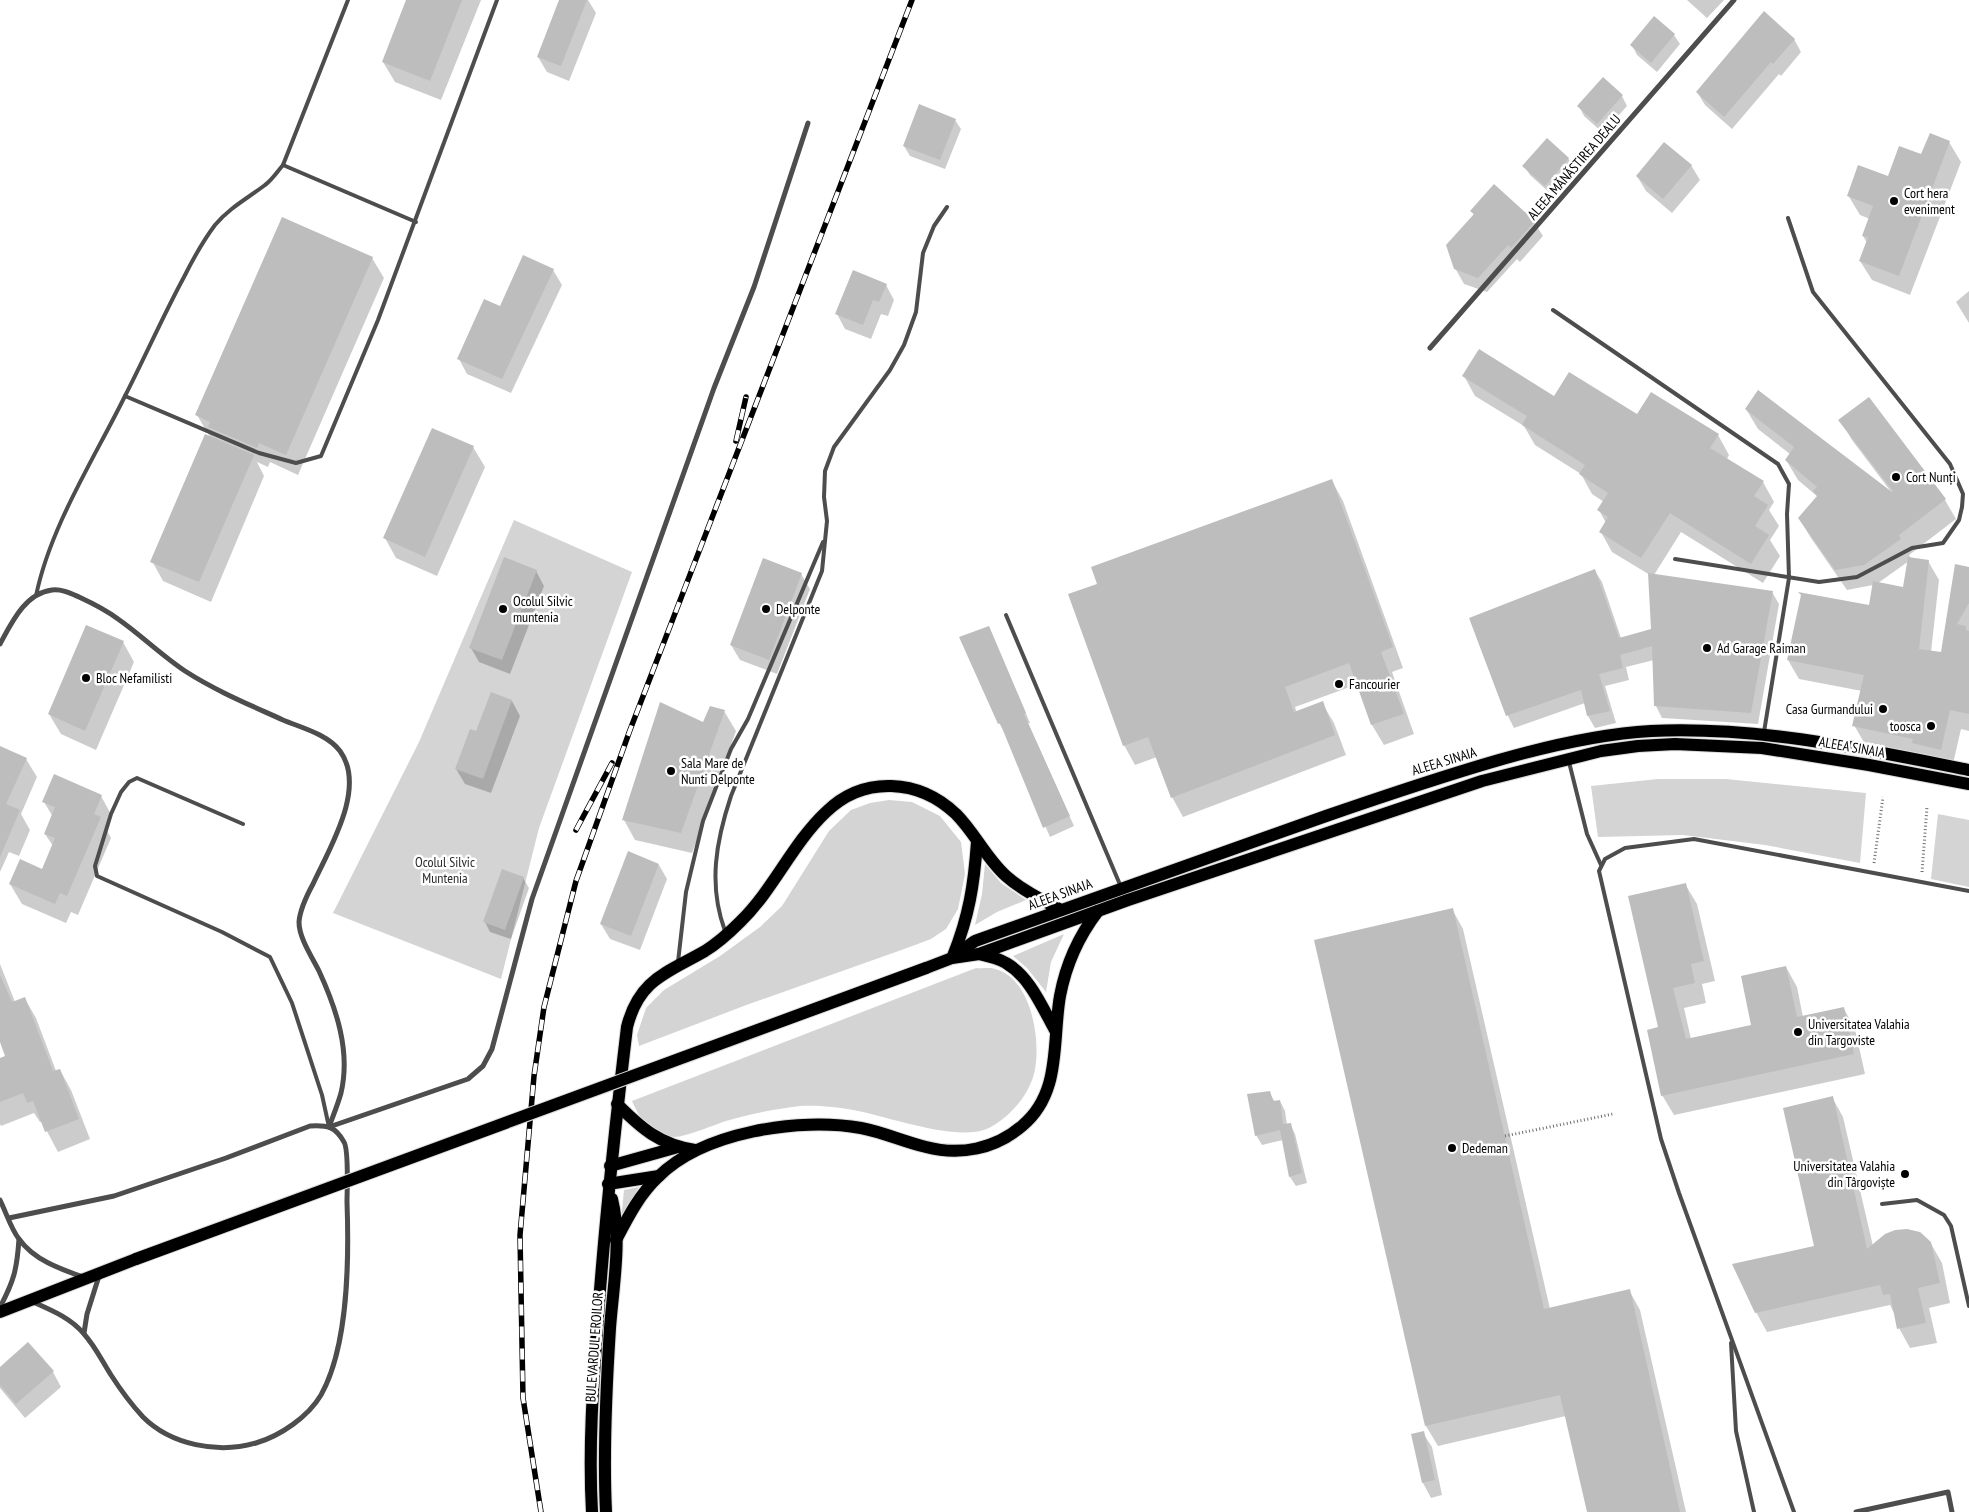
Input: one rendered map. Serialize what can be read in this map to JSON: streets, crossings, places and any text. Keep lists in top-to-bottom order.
{
  "streets": {
    "main road": ["ALEEA SINAIA", "BULEVARDUL EROILOR"],
    "street": ["ALEEA MĂNĂSTIREA DEALU"]
  },
  "crossings": [
    ["ALEEA SINAIA", "BULEVARDUL EROILOR"]
  ],
  "parks": ["Ocolul Silvic Muntenia"],
  "places": [
    "Cort hera eveniment",
    "Cort Nunți",
    "Ocolul Silvic muntenia",
    "Delponte",
    "Ad Garage Raiman",
    "Bloc Nefamilisti",
    "Fancourier",
    "Casa Gurmandului",
    "toosca",
    "Sala Mare de Nunti Delponte",
    "Universitatea Valahia din Targoviste",
    "Dedeman",
    "Universitatea Valahia din Târgoviște"
  ]
}
